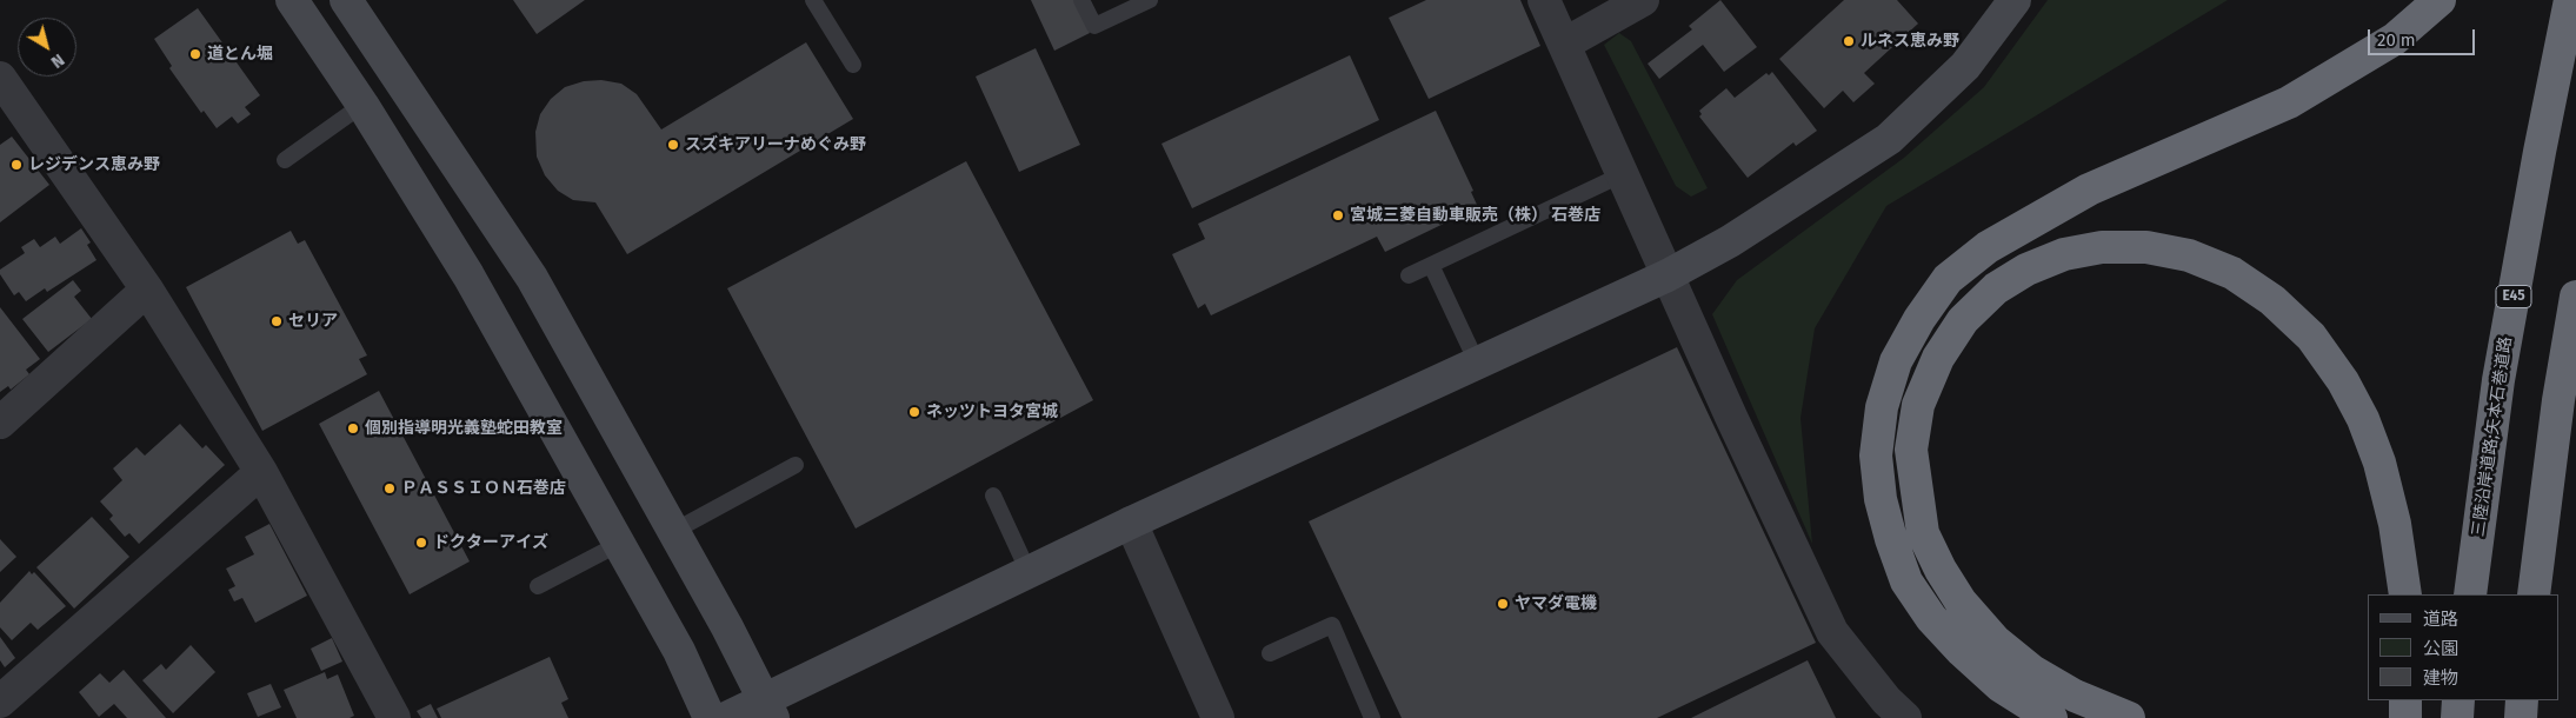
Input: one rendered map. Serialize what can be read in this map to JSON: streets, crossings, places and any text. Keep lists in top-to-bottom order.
{
  "streets": {
    "highway": ["E45", "三陸沿岸道路;矢本石巻道路"]
  },
  "places": [
    "ルネス恵み野",
    "道とん堀",
    "スズキアリーナめぐみ野",
    "レジデンス恵み野",
    "宮城三菱自動車販売（株） 石巻店",
    "セリア",
    "ネッツトヨタ宮城",
    "個別指導明光義塾蛇田教室",
    "ＰＡＳＳＩＯＮ石巻店",
    "ドクターアイズ",
    "ヤマダ電機"
  ],
  "legend": ["道路", "公園", "建物"],
  "scale_bar": "20 m",
  "north": "bottom right"
}
